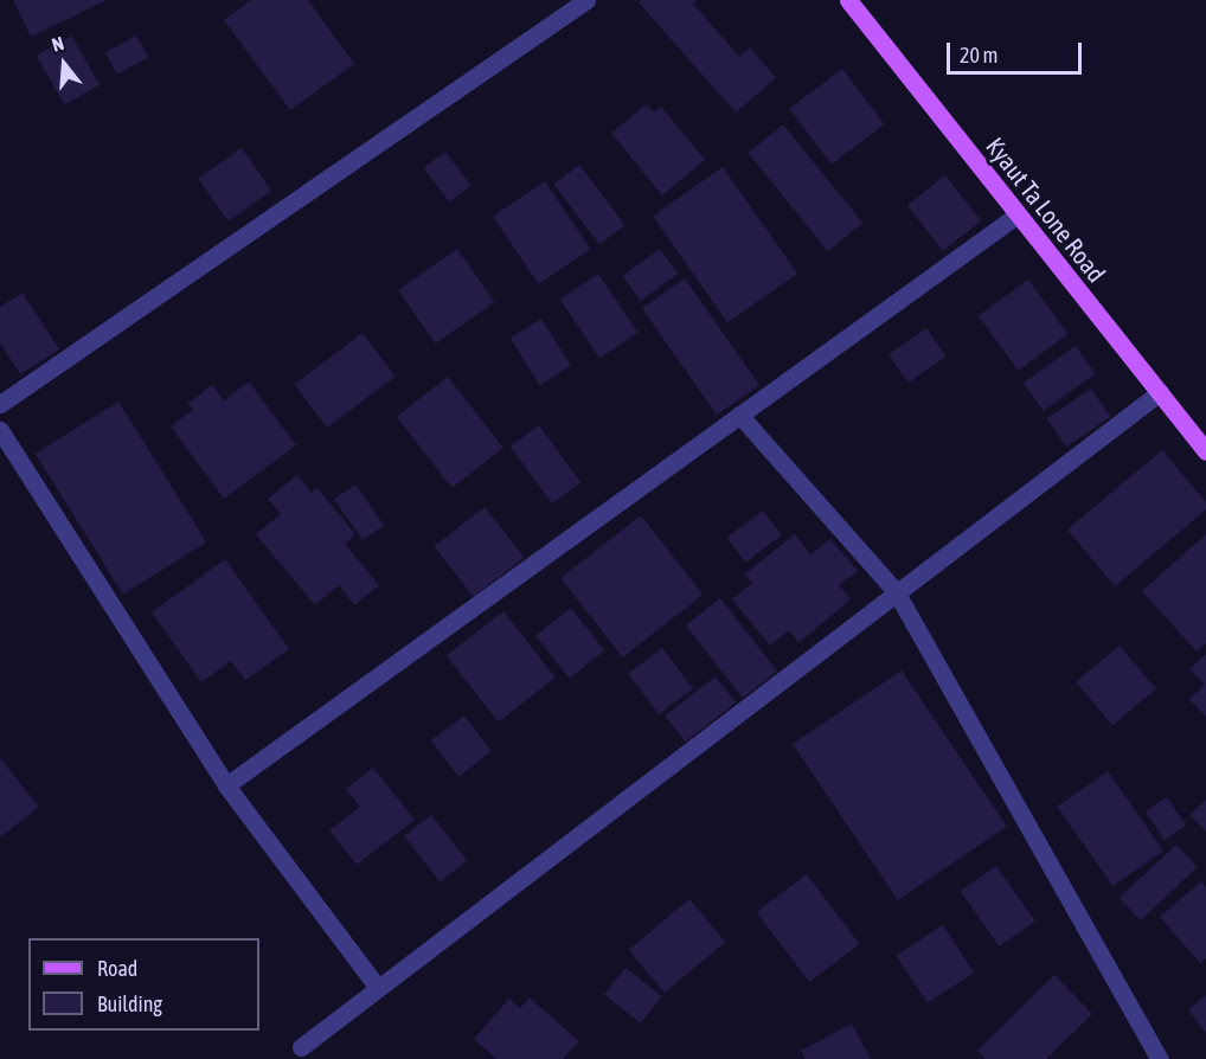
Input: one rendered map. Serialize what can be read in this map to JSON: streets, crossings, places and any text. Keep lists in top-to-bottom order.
{
  "streets": {
    "main road": ["Kyaut Ta Lone Road"]
  },
  "legend": ["Road", "Building"],
  "scale_bar": "20 m",
  "north": "top"
}
